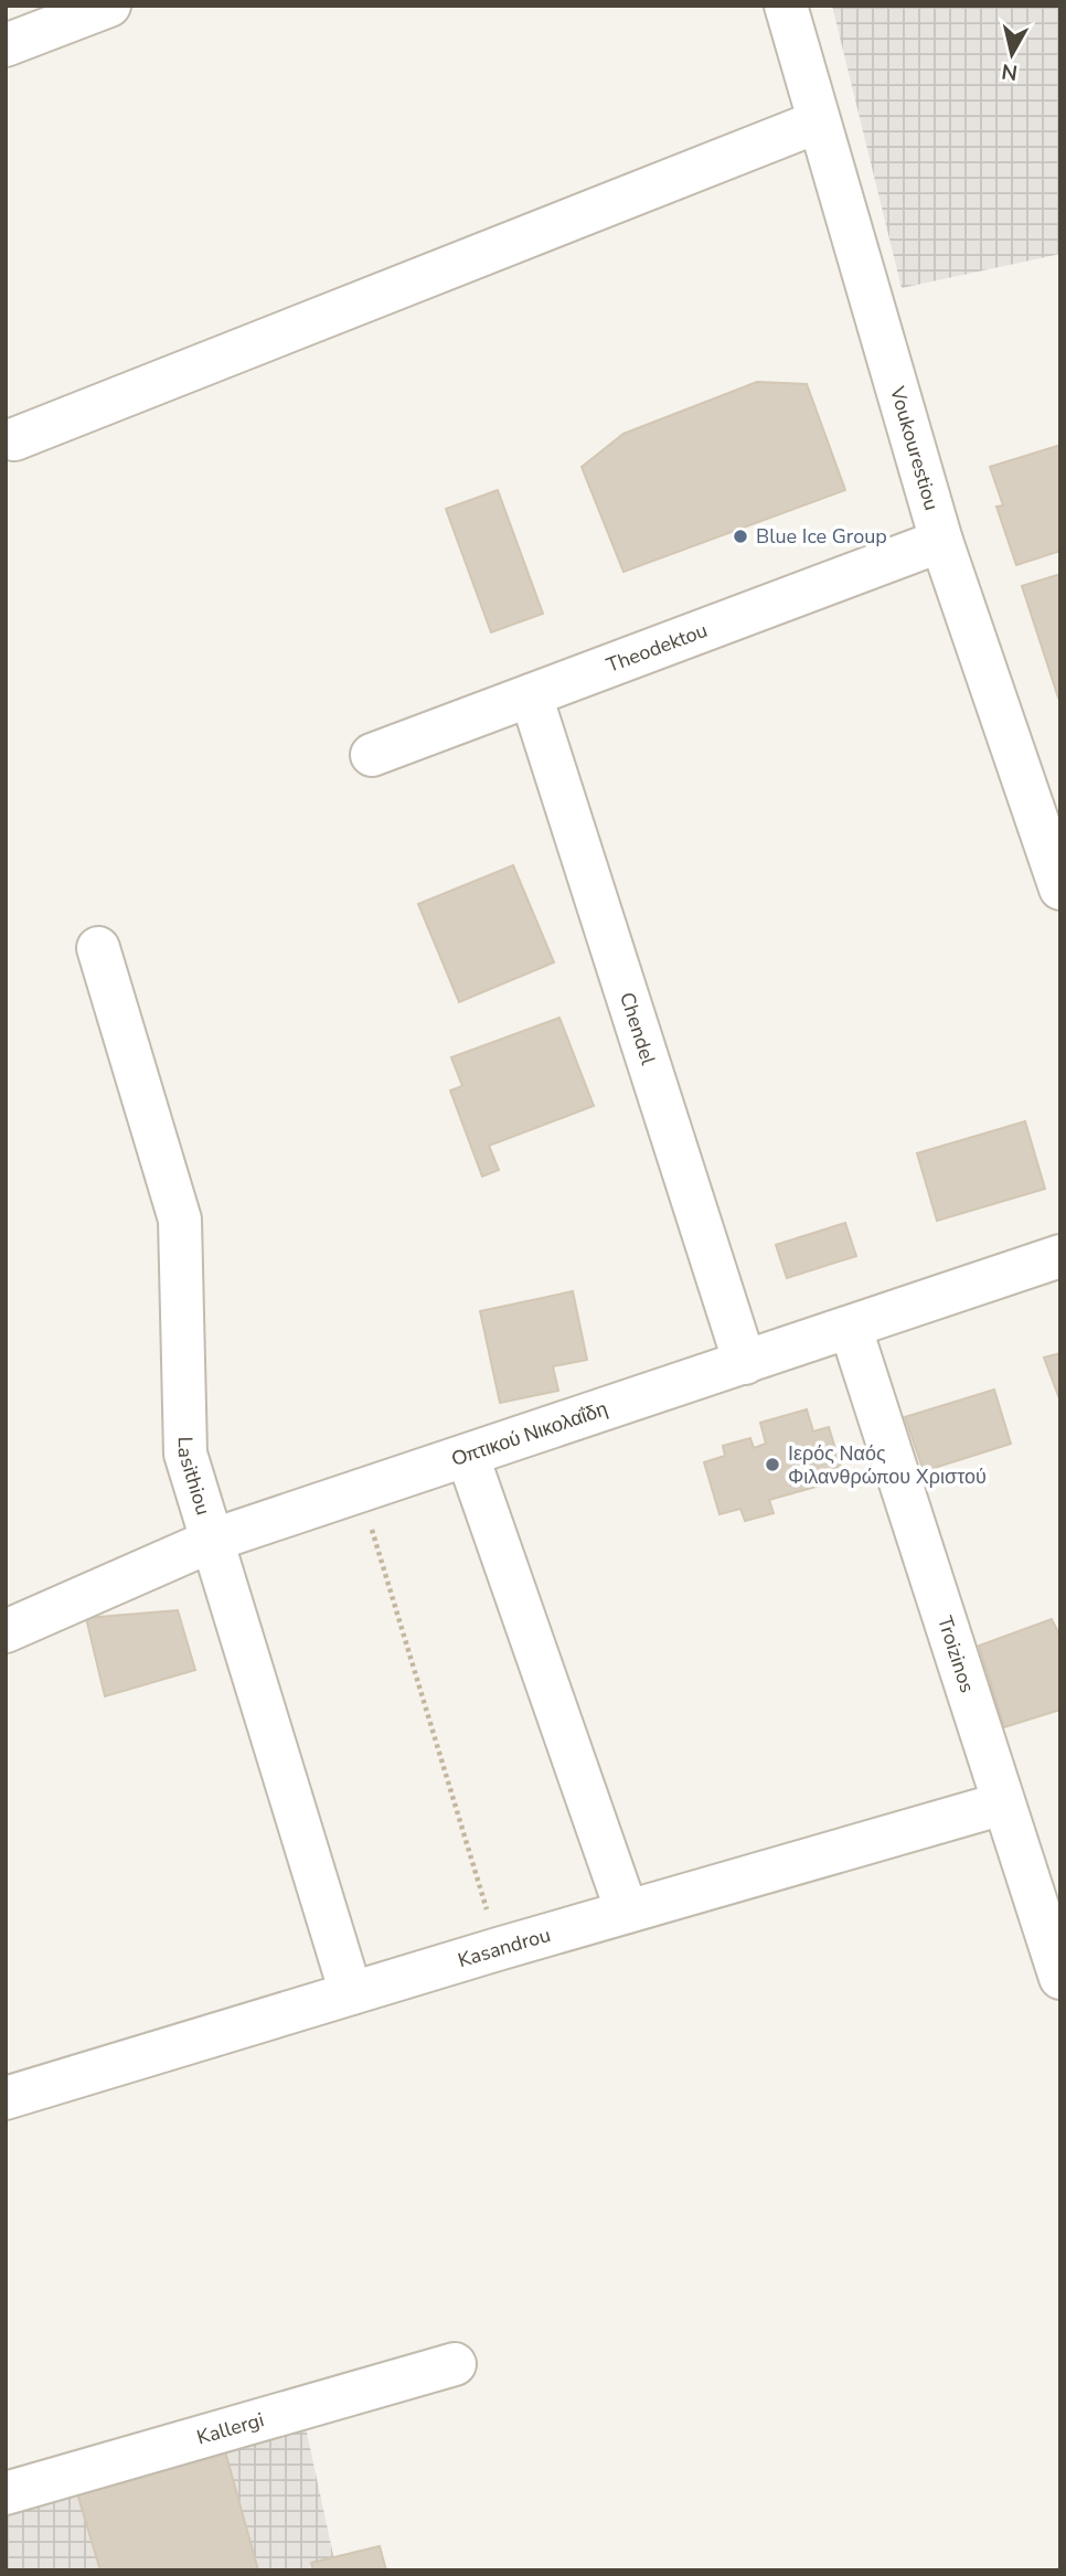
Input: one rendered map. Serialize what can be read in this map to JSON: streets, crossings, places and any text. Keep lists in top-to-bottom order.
{
  "streets": {
    "street": [
      "Voukourestiou",
      "Theodektou",
      "Chendel",
      "Οπτικού Νικολαΐδη",
      "Lasithiou",
      "Troizinos",
      "Kasandrou",
      "Kallergi"
    ]
  },
  "crossings": [
    ["Voukourestiou", "Theodektou"],
    ["Theodektou", "Chendel"],
    ["Chendel", "Οπτικού Νικολαΐδη"],
    ["Οπτικού Νικολαΐδη", "Lasithiou"],
    ["Οπτικού Νικολαΐδη", "Troizinos"],
    ["Lasithiou", "Kasandrou"],
    ["Troizinos", "Kasandrou"]
  ],
  "places": ["Blue Ice Group", "Ιερός Ναός Φιλανθρώπου Χριστού"],
  "north": "bottom"
}
